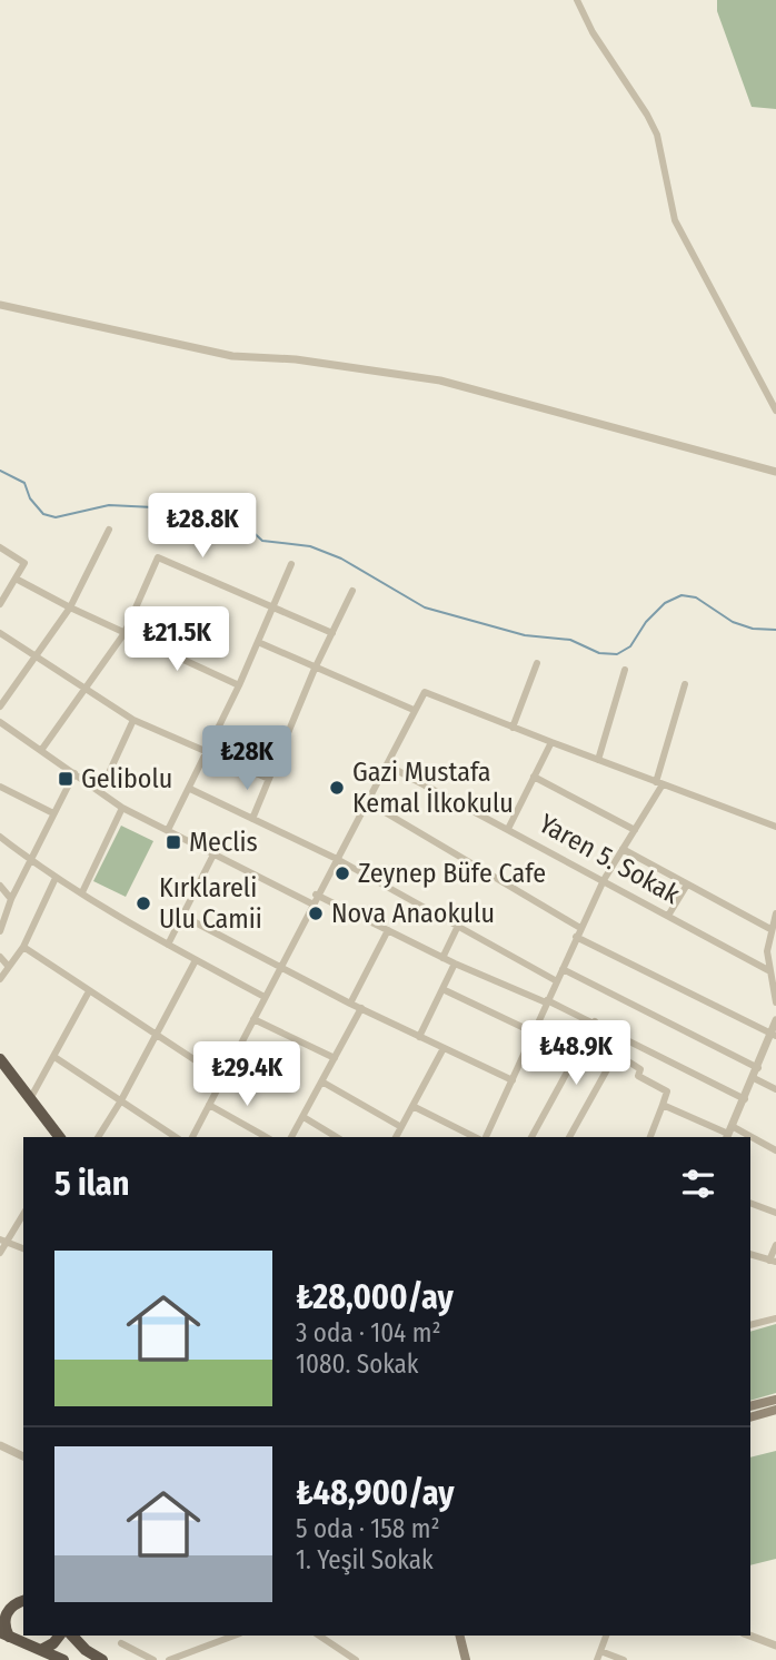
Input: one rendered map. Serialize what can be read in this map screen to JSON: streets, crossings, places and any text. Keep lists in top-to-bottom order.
{
  "streets": {
    "street": ["Yaren 5. Sokak"]
  },
  "places": {
    "transit": ["Gelibolu", "Meclis"],
    "other": [
      "Gazi Mustafa Kemal İlkokulu",
      "Zeynep Büfe Cafe",
      "Kırklareli Ulu Camii",
      "Nova Anaokulu"
    ]
  },
  "page": {
    "price": [
      "₺28.8K",
      "₺21.5K",
      "₺28K",
      "₺48.9K",
      "₺29.4K"
    ],
    "heading": "5 ilan",
    "list": [
      {
        "name": "₺28,000/ay",
        "note": "3 oda · 104 m² · 1080. Sokak"
      },
      {
        "name": "₺48,900/ay",
        "note": "5 oda · 158 m² · 1. Yeşil Sokak"
      }
    ]
  }
}
